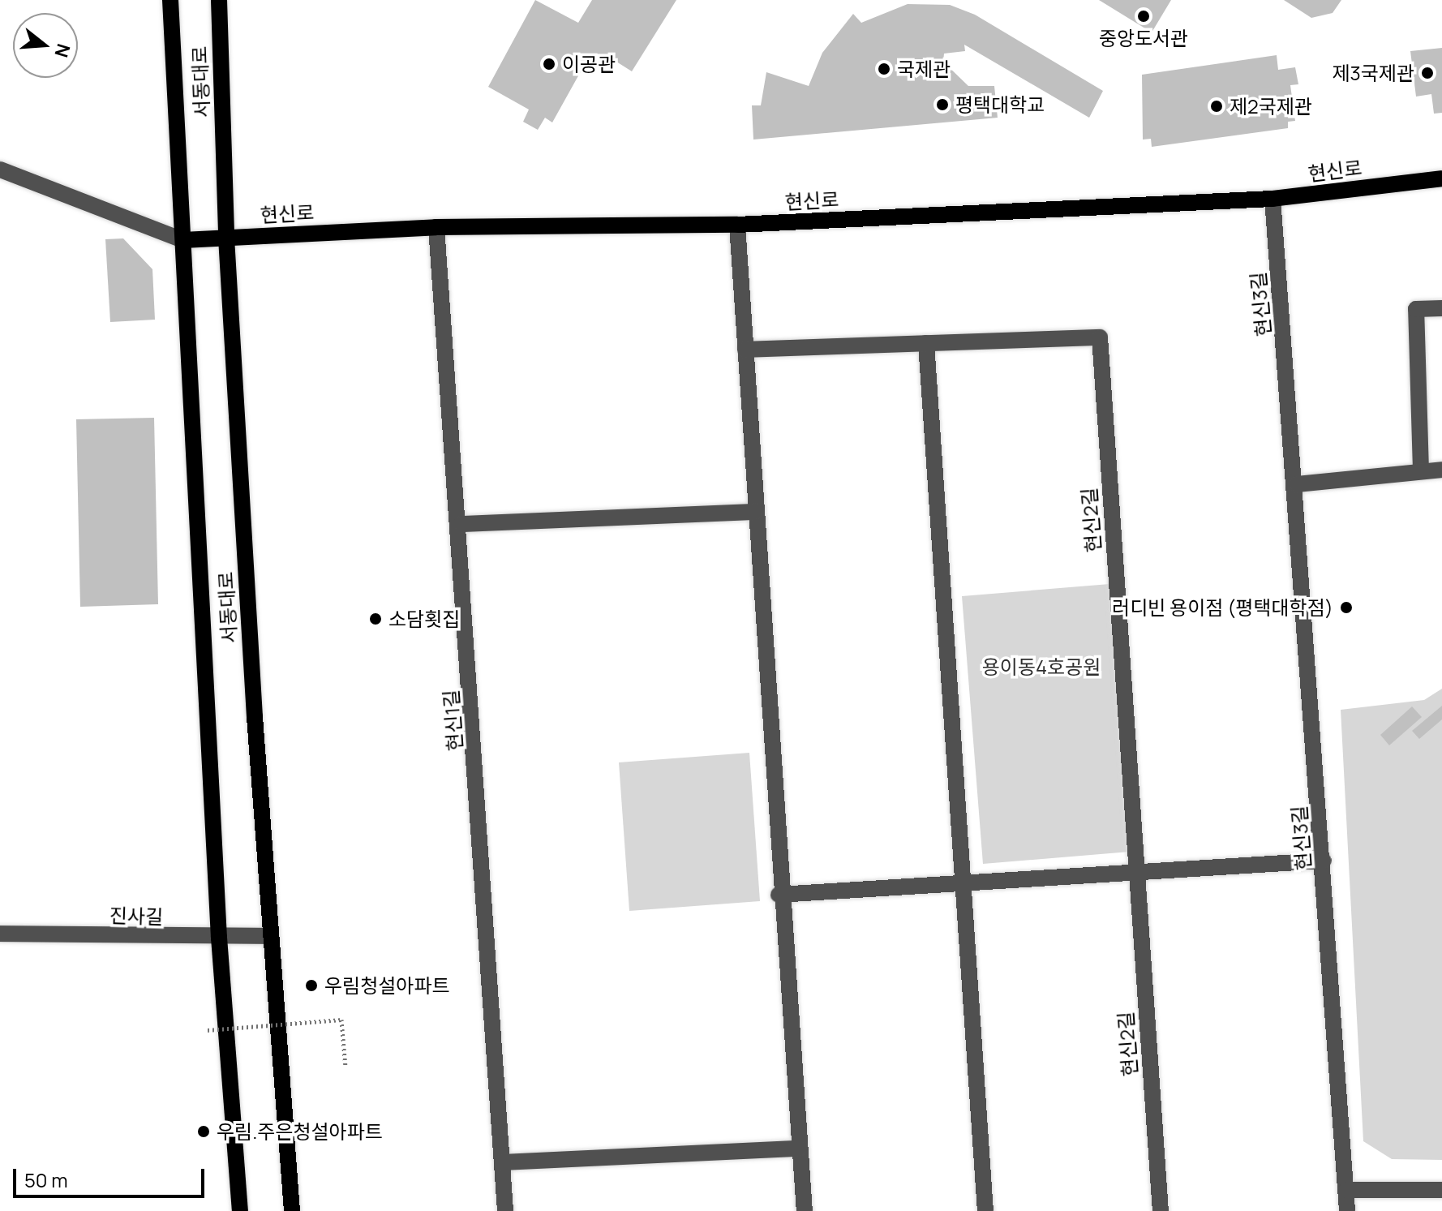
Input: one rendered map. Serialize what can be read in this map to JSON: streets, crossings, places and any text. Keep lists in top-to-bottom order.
{
  "streets": {
    "main road": ["서동대로", "현신로"],
    "street": [
      "현신3길",
      "현신2길",
      "현신1길",
      "진사길"
    ]
  },
  "crossings": [
    ["서동대로", "현신로"],
    ["서동대로", "진사길"],
    ["현신로", "현신3길"],
    ["현신로", "현신1길"]
  ],
  "parks": ["용이동4호공원"],
  "places": [
    "중앙도서관",
    "이공관",
    "국제관",
    "제3국제관",
    "평택대학교",
    "제2국제관",
    "러디빈 용이점 (평택대학점)",
    "소담횟집",
    "우림청설아파트",
    "우림.주은청설아파트"
  ],
  "scale_bar": "50 m",
  "north": "right"
}
